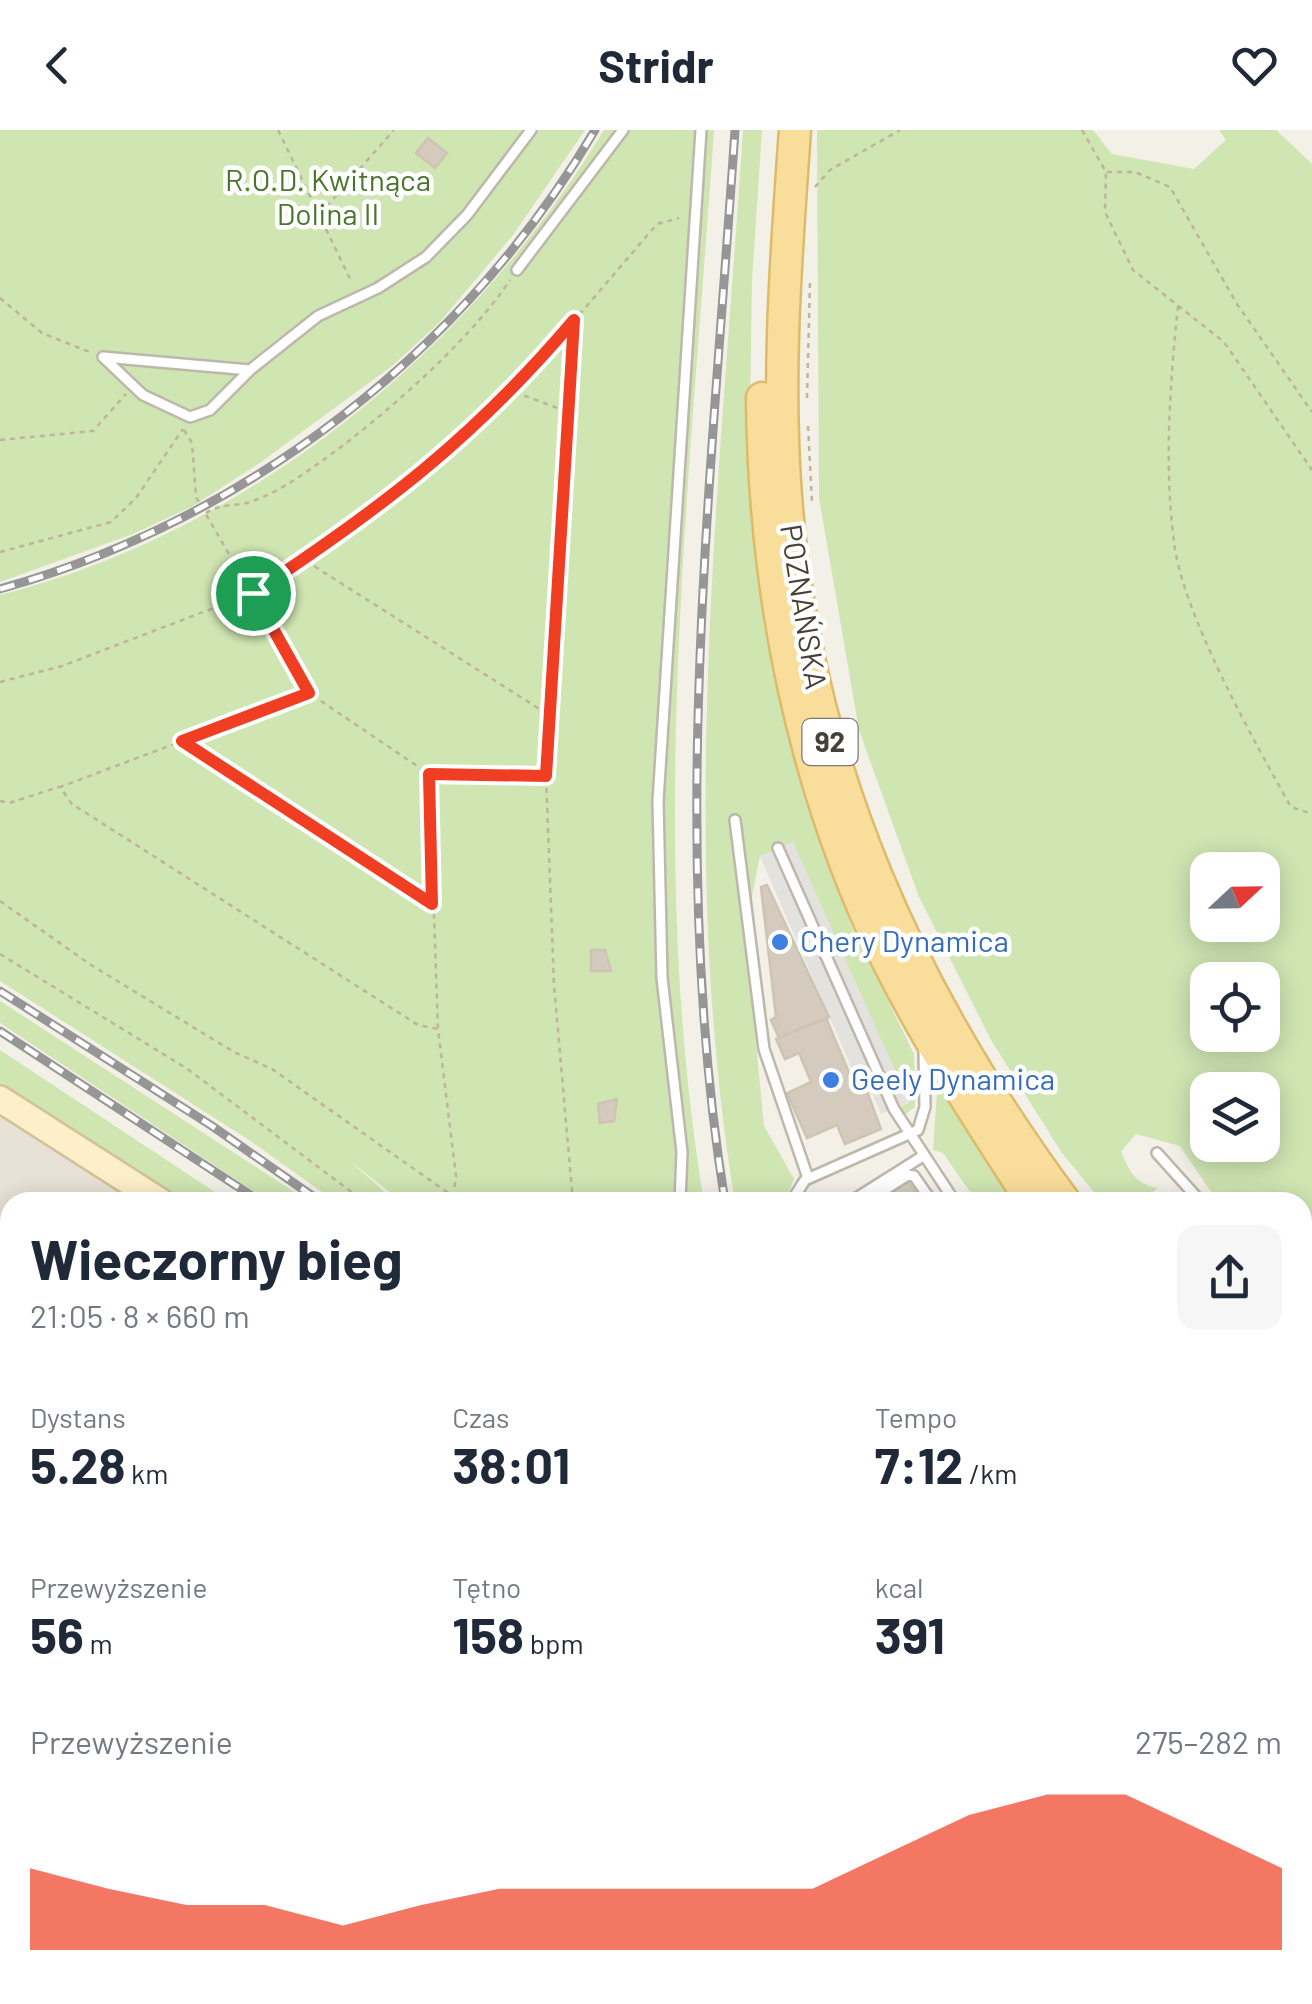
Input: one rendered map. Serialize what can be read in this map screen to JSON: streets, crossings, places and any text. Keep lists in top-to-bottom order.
{
  "streets": {
    "main road": ["POZNAŃSKA", "92"]
  },
  "parks": ["R.O.D. Kwitnąca Dolina II"],
  "places": ["Chery Dynamica", "Geely Dynamica"],
  "north": "right",
  "page": {
    "header": "Stridr",
    "heading": ["Wieczorny bieg", "21:05 · 8 × 660 m"],
    "stats": [
      ["Dystans", "5.28 km"],
      ["Czas", "38:01"],
      ["Tempo", "7:12 /km"],
      ["Przewyższenie", "56 m"],
      ["Tętno", "158 bpm"],
      ["kcal", "391"]
    ],
    "chart": ["Przewyższenie", "275–282 m"]
  }
}
